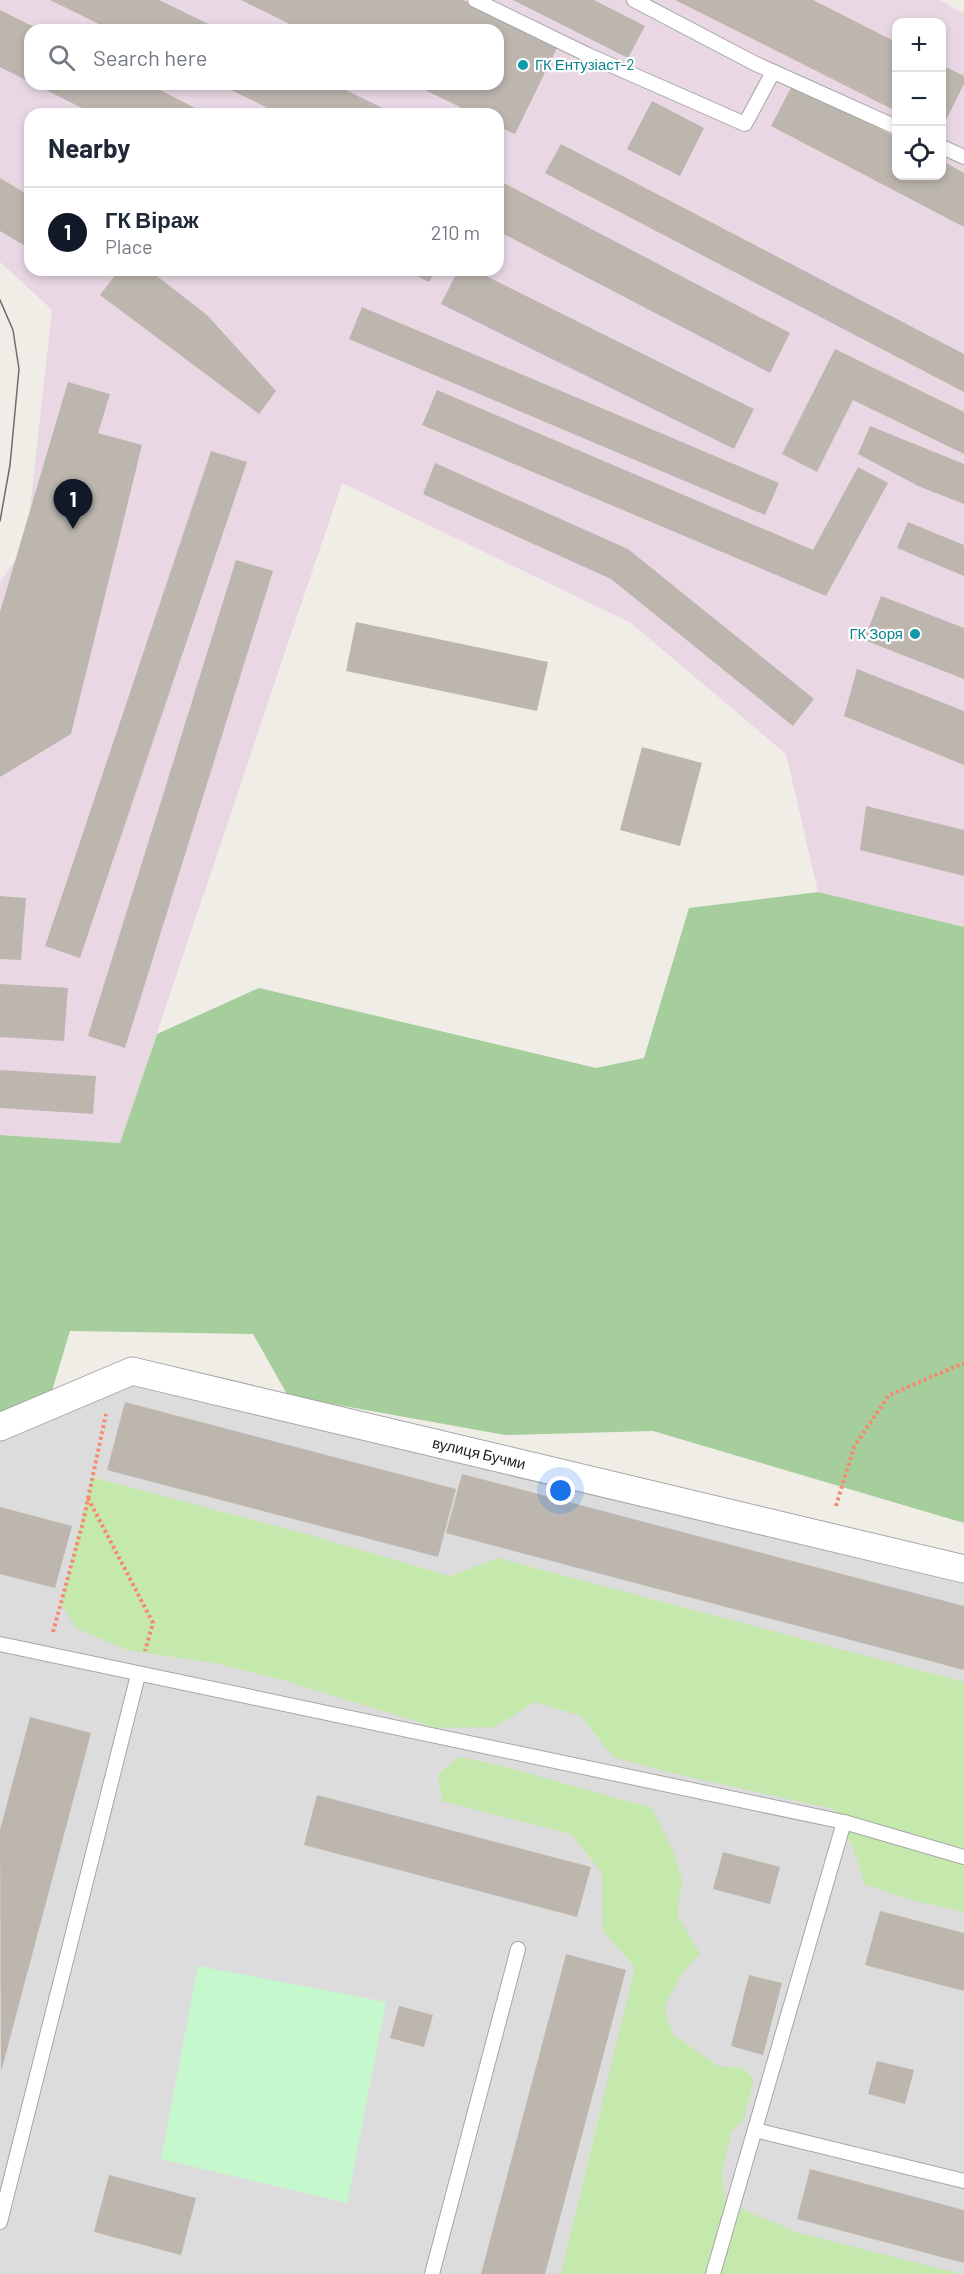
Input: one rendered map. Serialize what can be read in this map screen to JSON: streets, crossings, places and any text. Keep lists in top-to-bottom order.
{
  "streets": {
    "street": ["вулиця Бучми"]
  },
  "places": ["ГК Ентузіаст-2", "ГК Зоря"],
  "page": {
    "map_buttons": ["+", "−"],
    "search": "Search here",
    "heading": "Nearby",
    "list": [
      {
        "mark": "1",
        "name": "ГК Віраж",
        "note": "Place",
        "value": "210 m"
      }
    ],
    "pins": "1"
  }
}
